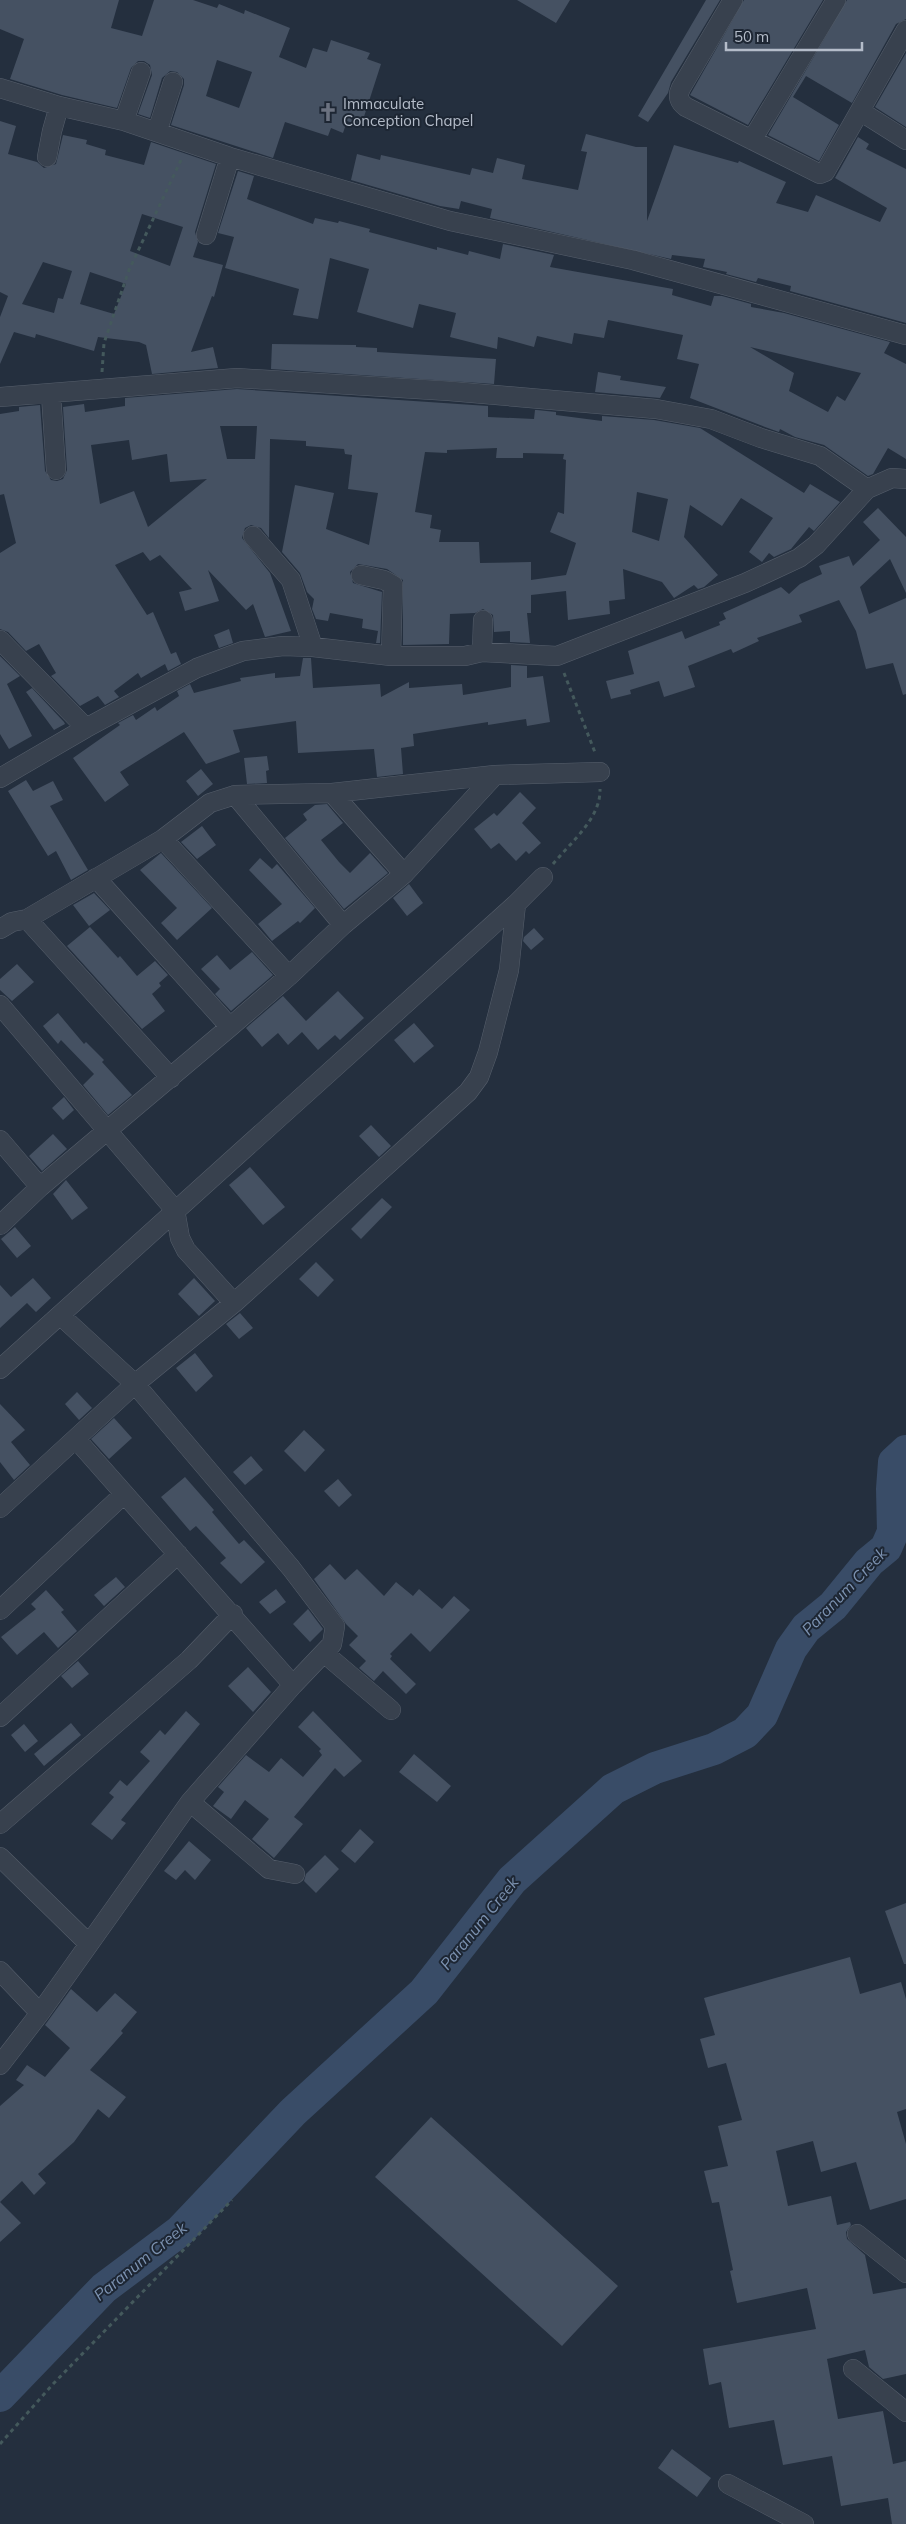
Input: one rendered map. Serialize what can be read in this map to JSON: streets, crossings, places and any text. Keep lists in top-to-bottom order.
{
  "water": ["Paranum Creek"],
  "places": {
    "church": ["Immaculate Conception Chapel"]
  },
  "scale_bar": "50 m"
}
